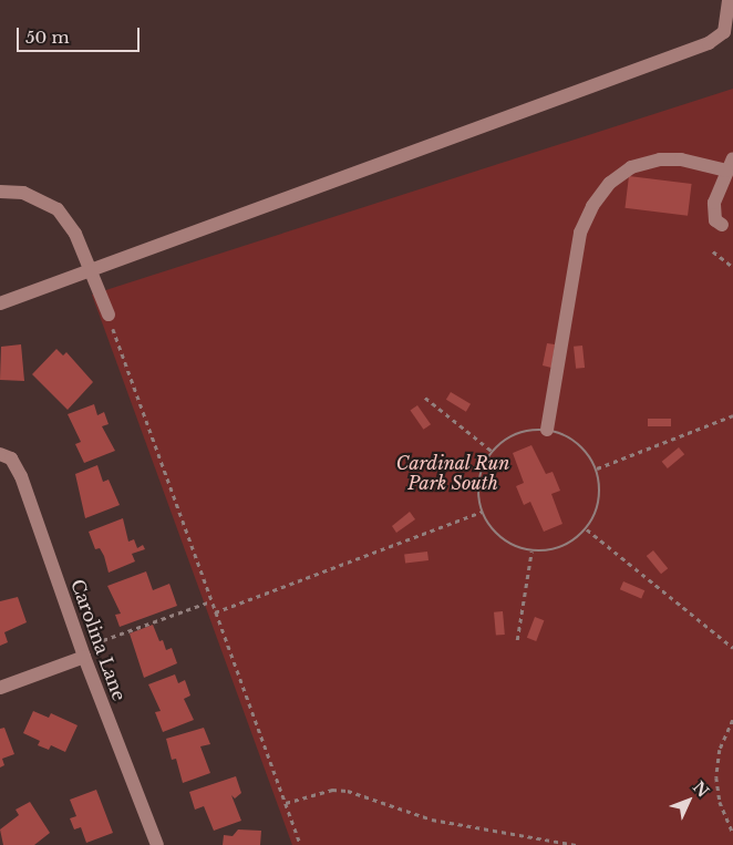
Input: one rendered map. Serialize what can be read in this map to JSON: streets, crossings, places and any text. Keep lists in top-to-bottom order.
{
  "streets": {
    "street": ["Carolina Lane"]
  },
  "parks": ["Cardinal Run Park South"],
  "scale_bar": "50 m",
  "north": "top right"
}
